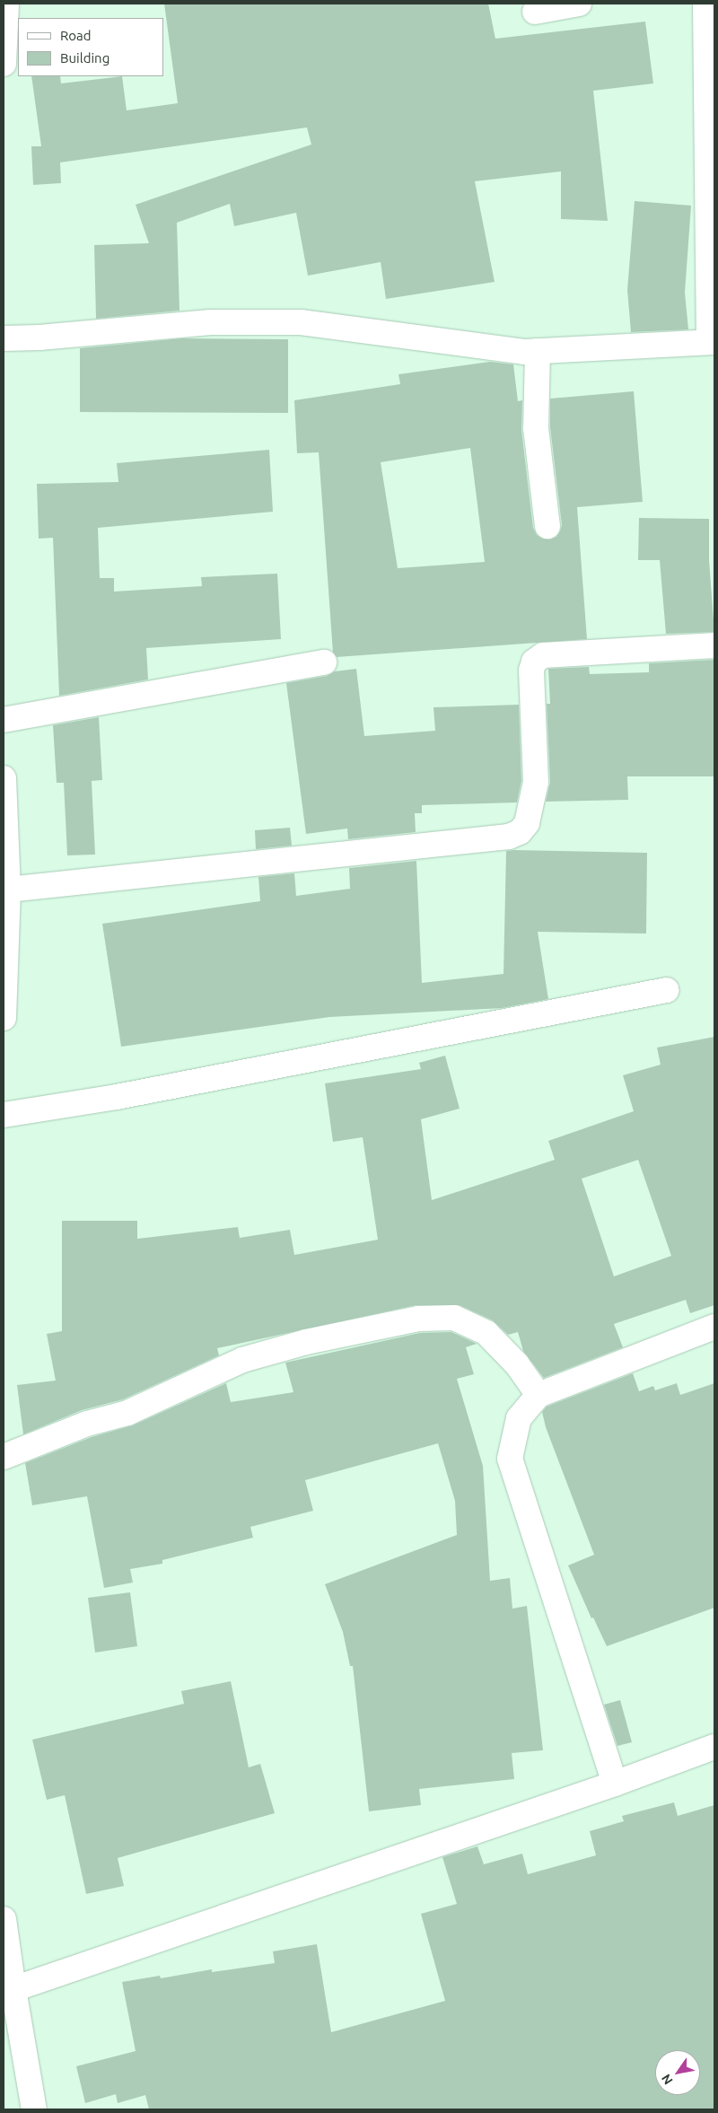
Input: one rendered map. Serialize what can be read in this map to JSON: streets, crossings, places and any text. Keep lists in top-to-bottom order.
{
  "legend": ["Road", "Building"],
  "north": "bottom left"
}
